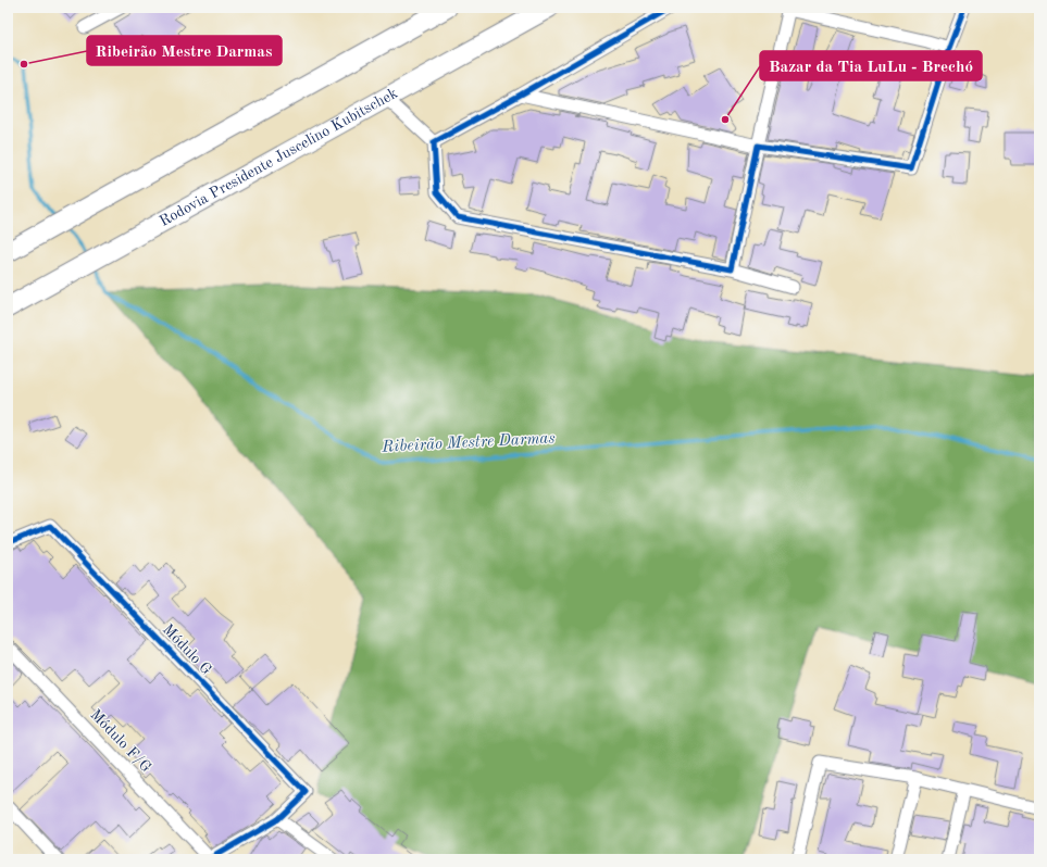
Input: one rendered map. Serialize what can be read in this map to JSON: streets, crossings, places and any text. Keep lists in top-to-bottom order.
{
  "streets": {
    "highway": ["Rodovia Presidente Juscelino Kubitschek"],
    "street": ["Módulo G", "Módulo F/G"]
  },
  "water": ["Ribeirão Mestre Darmas"],
  "places": ["Ribeirão Mestre Darmas", "Bazar da Tia LuLu - Brechó"]
}
